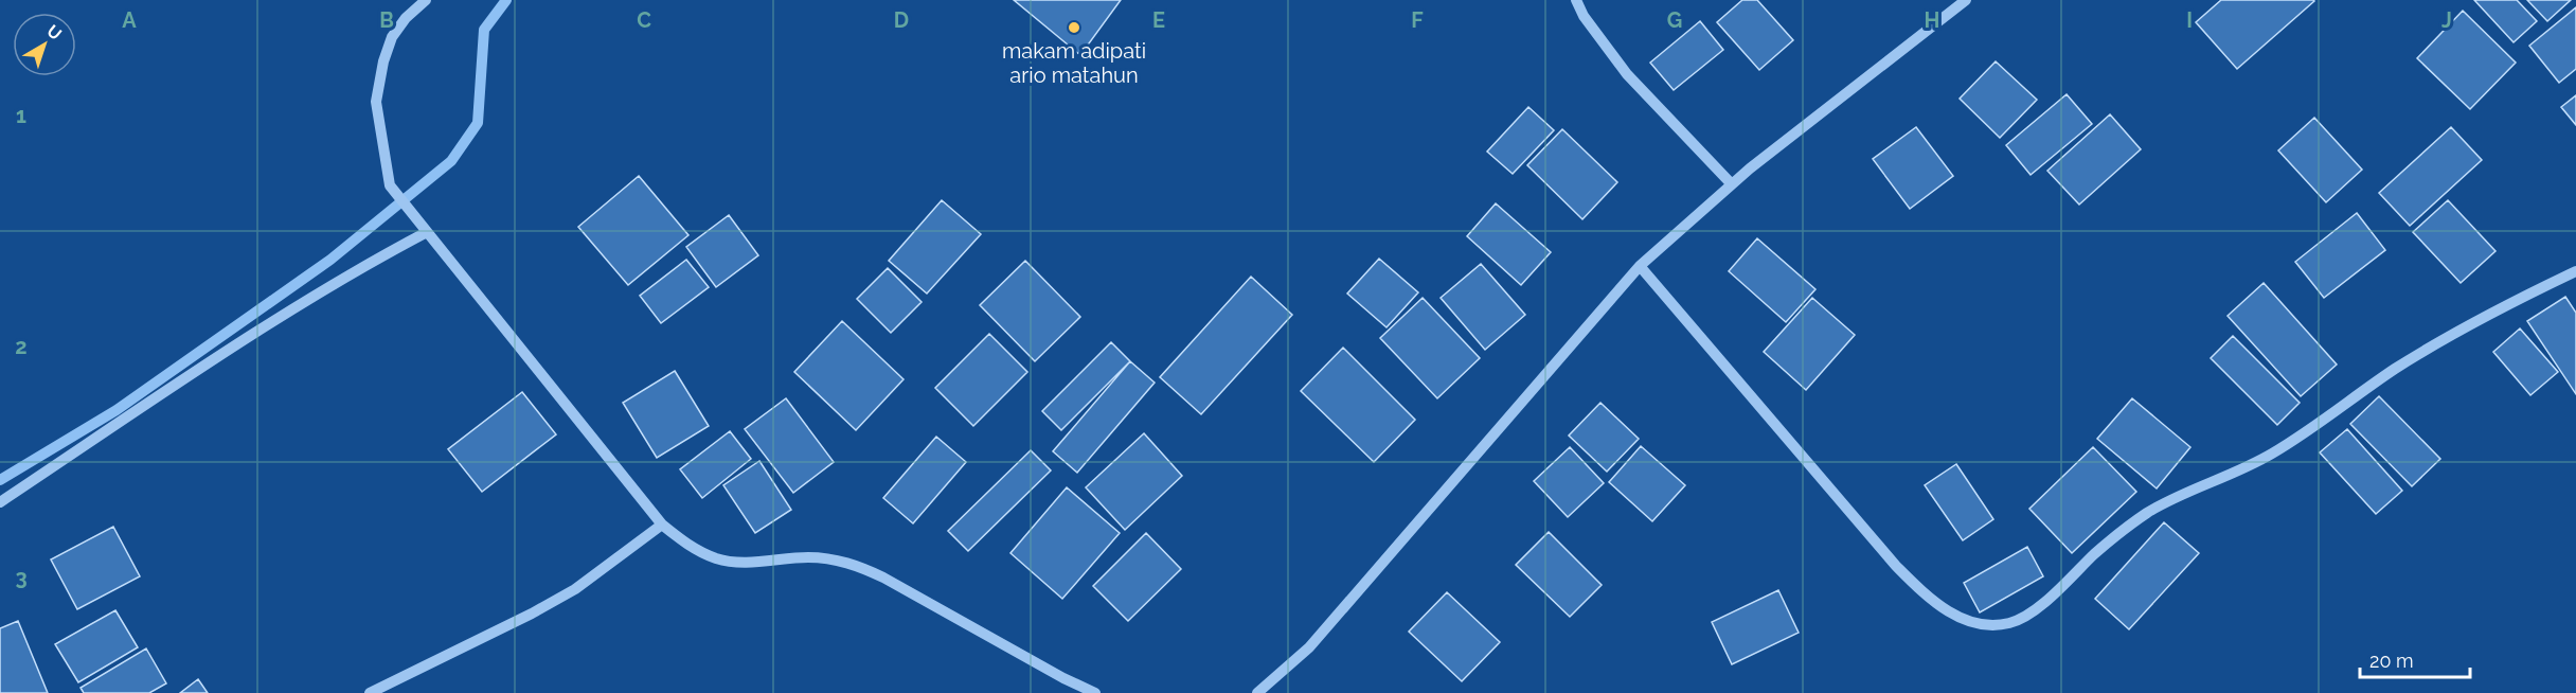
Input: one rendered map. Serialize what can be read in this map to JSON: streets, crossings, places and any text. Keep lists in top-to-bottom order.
{
  "places": ["makam adipati ario matahun"],
  "scale_bar": "20 m",
  "north": "top right",
  "grid": {
    "columns": [
      "A",
      "B",
      "C",
      "D",
      "E",
      "F",
      "G",
      "H",
      "I",
      "J"
    ],
    "rows": ["1", "2", "3"]
  }
}
